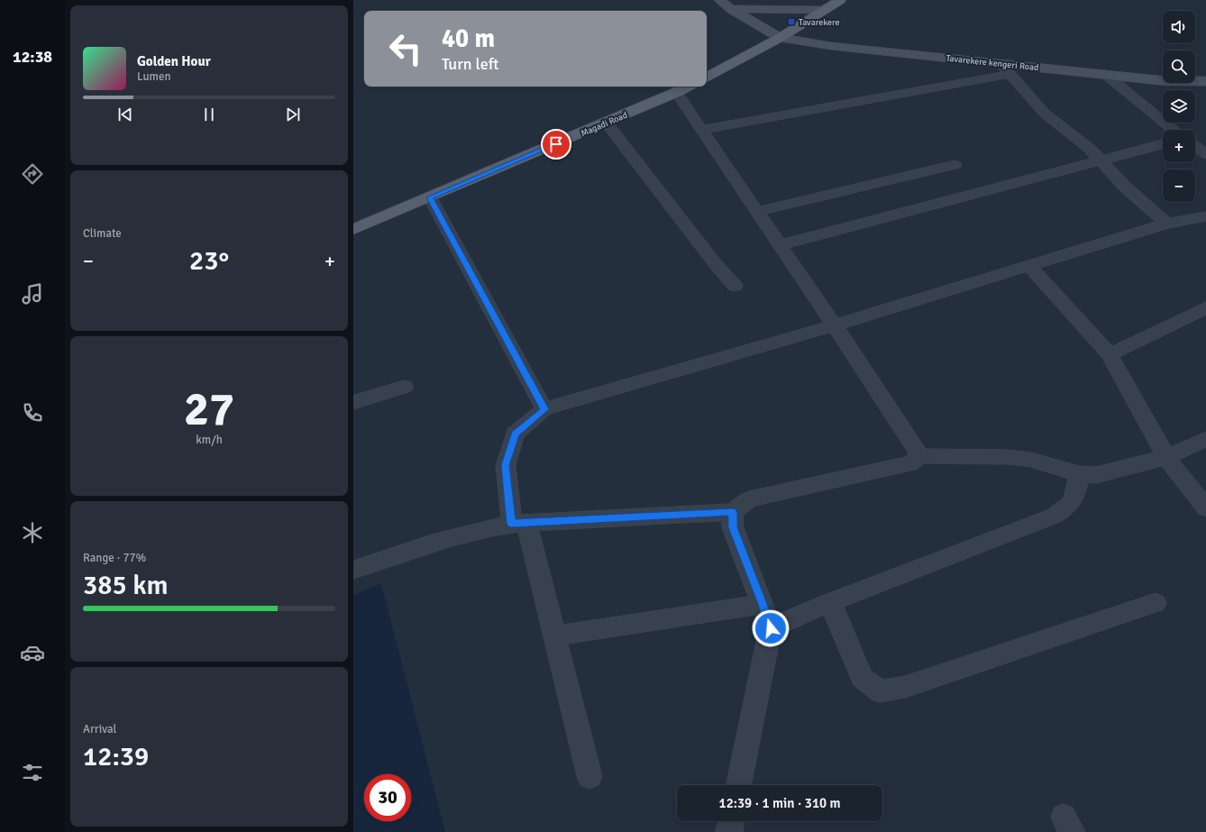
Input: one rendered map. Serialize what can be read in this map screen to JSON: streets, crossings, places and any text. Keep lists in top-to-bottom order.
{
  "streets": {
    "main road": ["Tavarekere kengeri Road", "Magadi Road"]
  },
  "places": {
    "transit": ["Tavarekere"]
  },
  "page": {
    "tabs": "12:38",
    "map_buttons": ["+", "−"],
    "turn": ["40 m", "Turn left"],
    "song": ["Golden Hour", "Lumen"],
    "tile": [
      "Climate",
      ["27", "km/h"],
      ["Range · 77%", "385 km"],
      ["Arrival", "12:39"]
    ],
    "heat": ["−", "23°", "+"],
    "limit": "30",
    "trip": "12:39 · 1 min · 310 m"
  }
}
